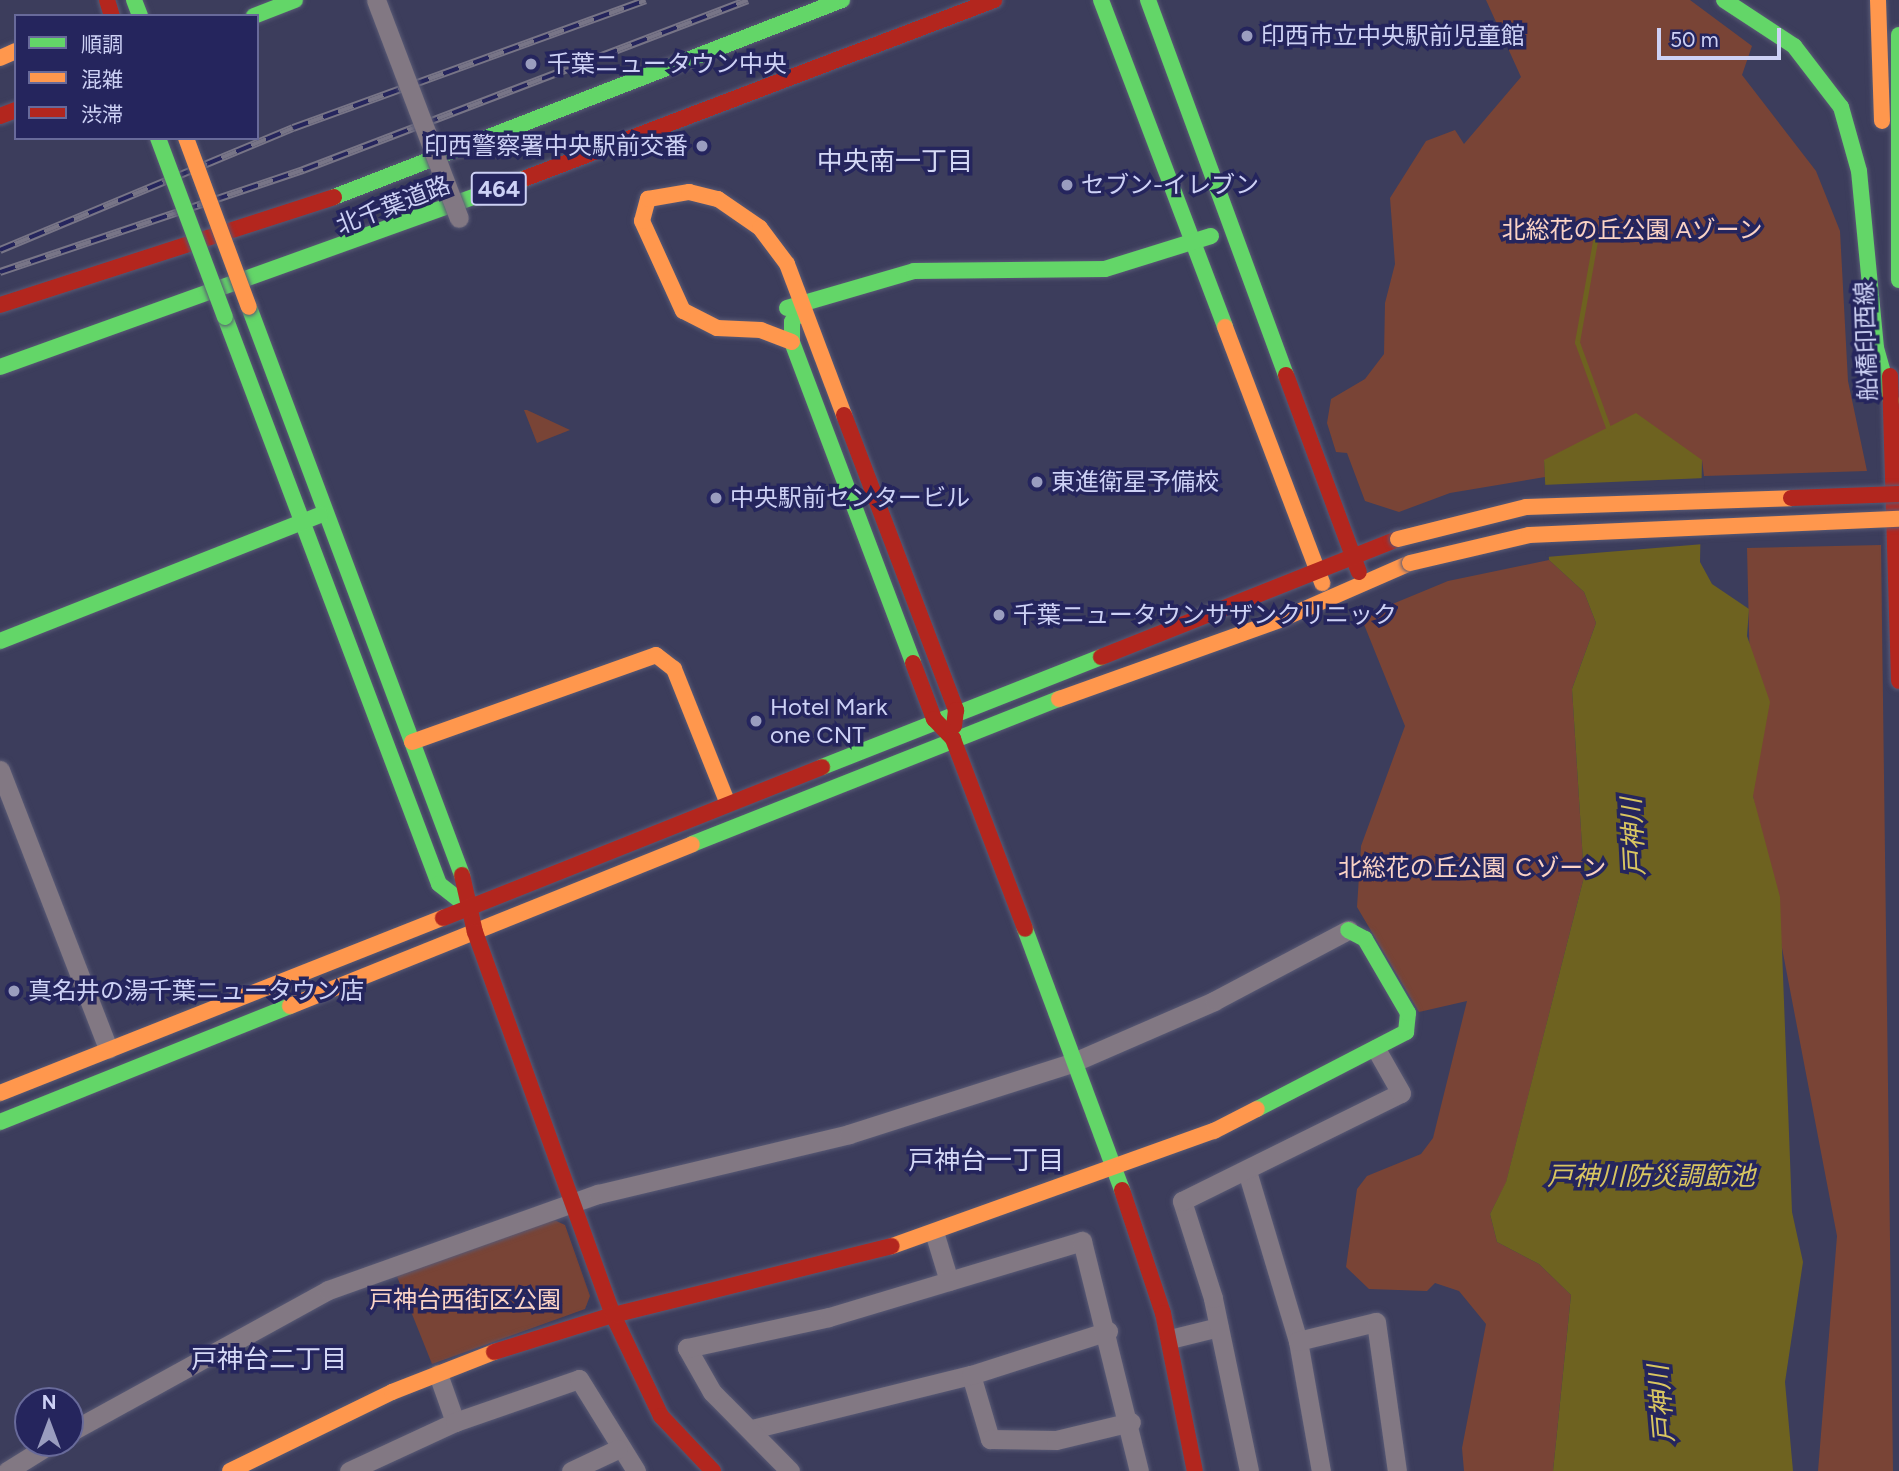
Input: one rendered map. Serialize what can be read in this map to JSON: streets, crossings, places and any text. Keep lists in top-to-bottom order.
{
  "streets": {
    "main road": ["464", "北千葉道路", "船橋印西線"]
  },
  "districts": ["中央南一丁目", "戸神台一丁目", "戸神台二丁目"],
  "water": ["戸神川", "戸神川防災調節池"],
  "parks": ["北総花の丘公園 Aゾーン", "北総花の丘公園 Ｃゾーン", "戸神台西街区公園"],
  "places": [
    "印西市立中央駅前児童館",
    "千葉ニュータウン中央",
    "印西警察署中央駅前交番",
    "セブン-イレブン",
    "東進衛星予備校",
    "中央駅前センタービル",
    "千葉ニュータウンサザンクリニック",
    "Hotel Mark one CNT",
    "真名井の湯千葉ニュータウン店"
  ],
  "legend": ["順調", "混雑", "渋滞"],
  "scale_bar": "50 m",
  "north": "top"
}
